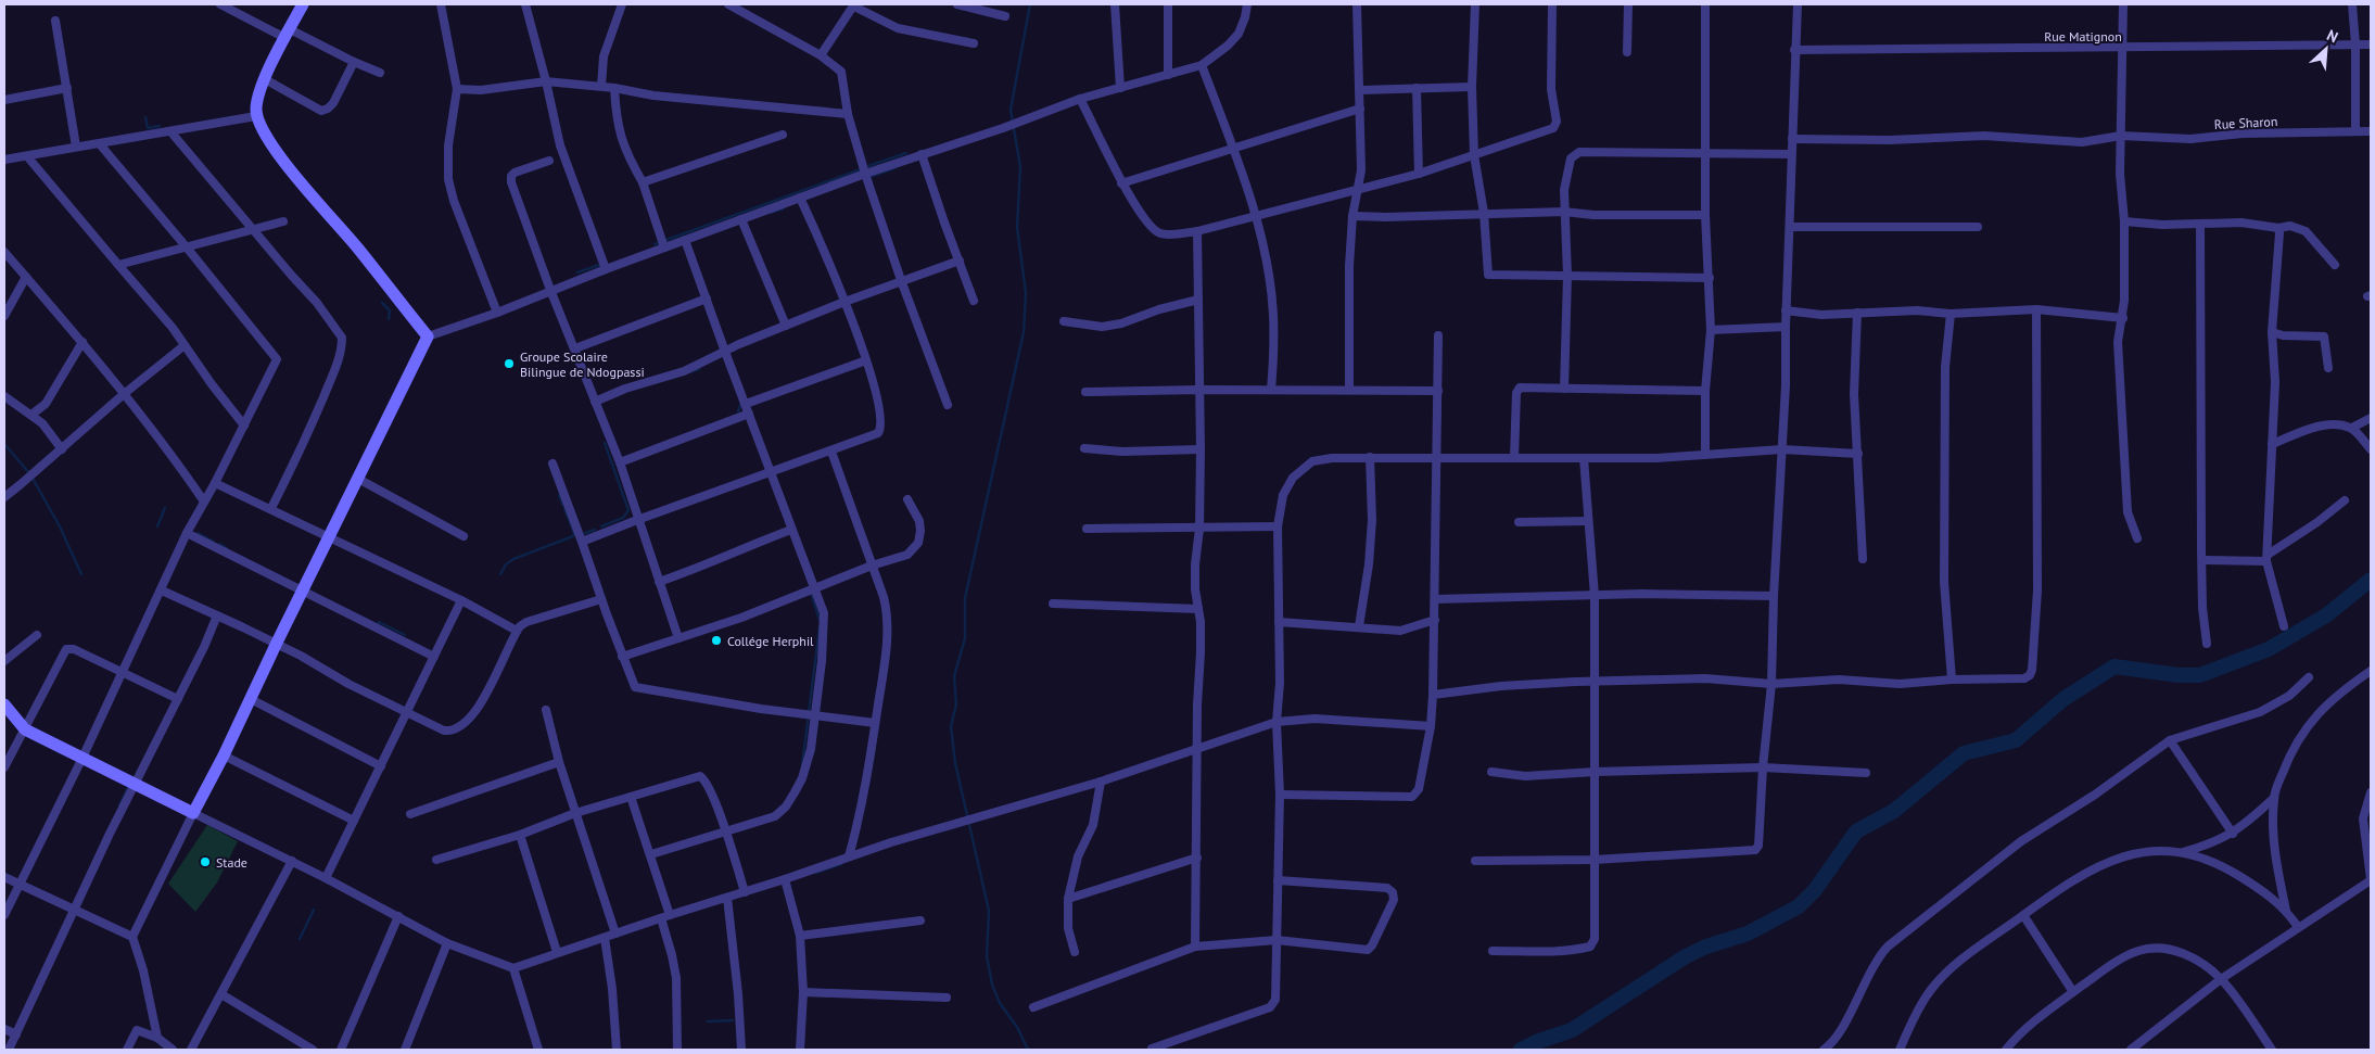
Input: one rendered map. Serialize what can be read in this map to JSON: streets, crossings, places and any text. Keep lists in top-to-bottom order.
{
  "streets": {
    "street": ["Rue Matignon", "Rue Sharon"]
  },
  "places": ["Groupe Scolaire Bilingue de Ndogpassi", "Collége Herphil", "Stade"],
  "north": "top right"
}
